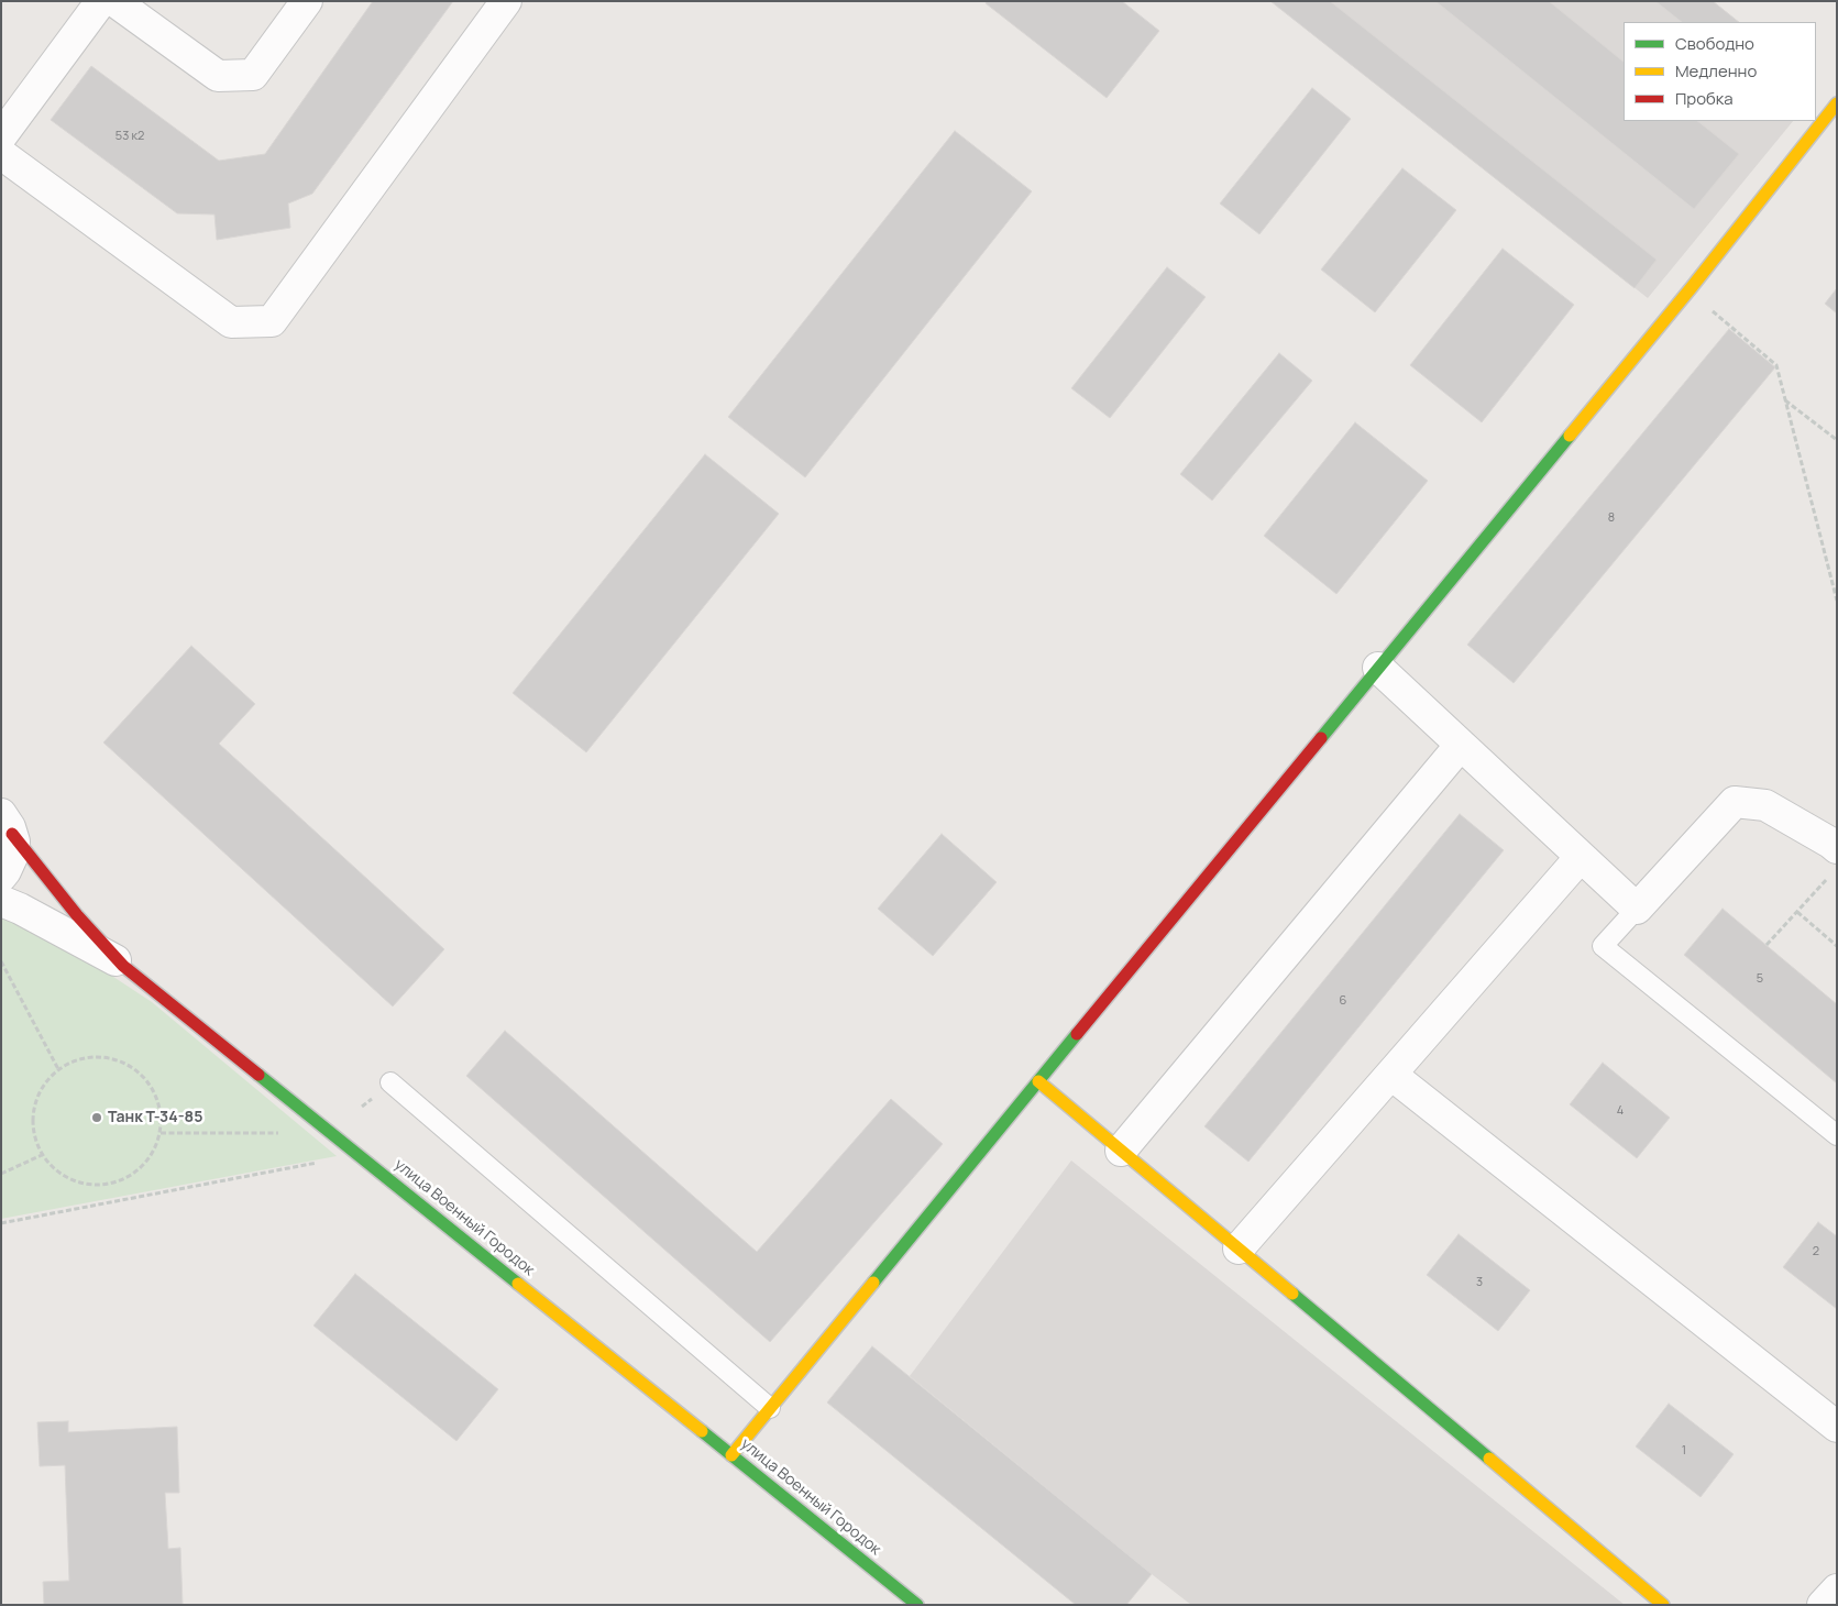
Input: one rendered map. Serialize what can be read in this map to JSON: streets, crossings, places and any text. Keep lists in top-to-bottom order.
{
  "streets": {
    "street": ["улица Военный Городок"]
  },
  "places": ["Танк Т-34-85"],
  "house_numbers": [
    "53 к2",
    "8",
    "5",
    "6",
    "4",
    "2",
    "3",
    "1"
  ],
  "legend": ["Свободно", "Медленно", "Пробка"]
}
